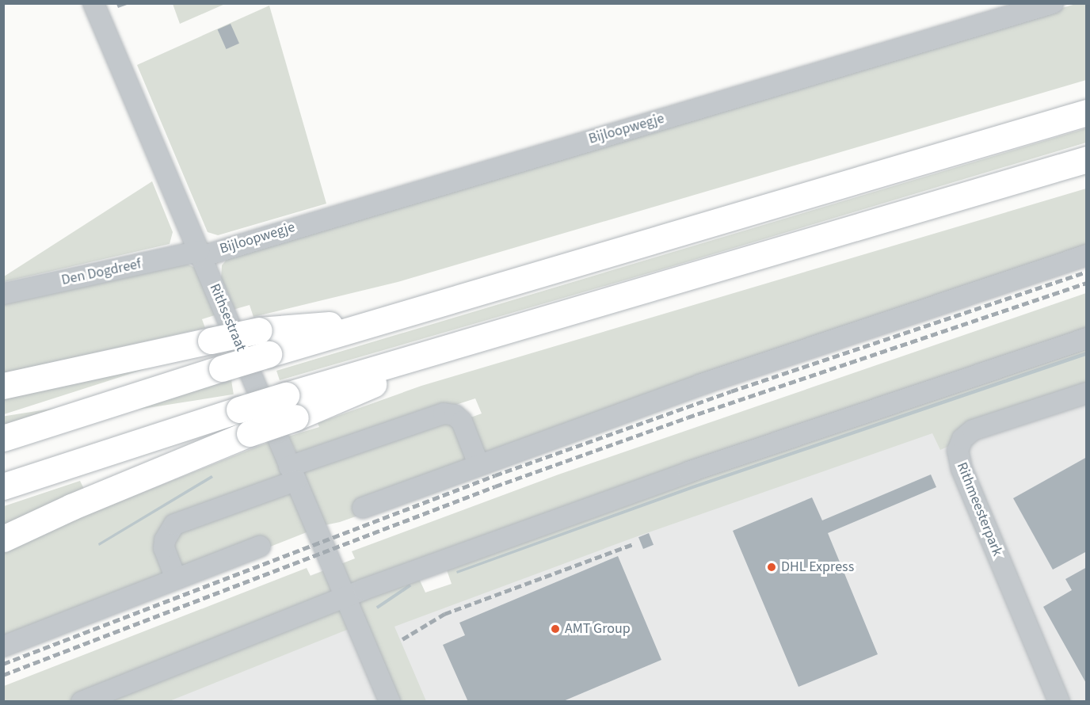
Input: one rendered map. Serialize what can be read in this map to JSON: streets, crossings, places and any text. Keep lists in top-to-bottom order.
{
  "streets": {
    "street": [
      "Bijloopwegje",
      "Den Dogdreef",
      "Rithsestraat",
      "Rithmeesterpark"
    ]
  },
  "crossings": [
    ["Bijloopwegje", "Den Dogdreef"],
    ["Bijloopwegje", "Rithsestraat"],
    ["Den Dogdreef", "Rithsestraat"]
  ],
  "places": ["DHL Express", "AMT Group"]
}
